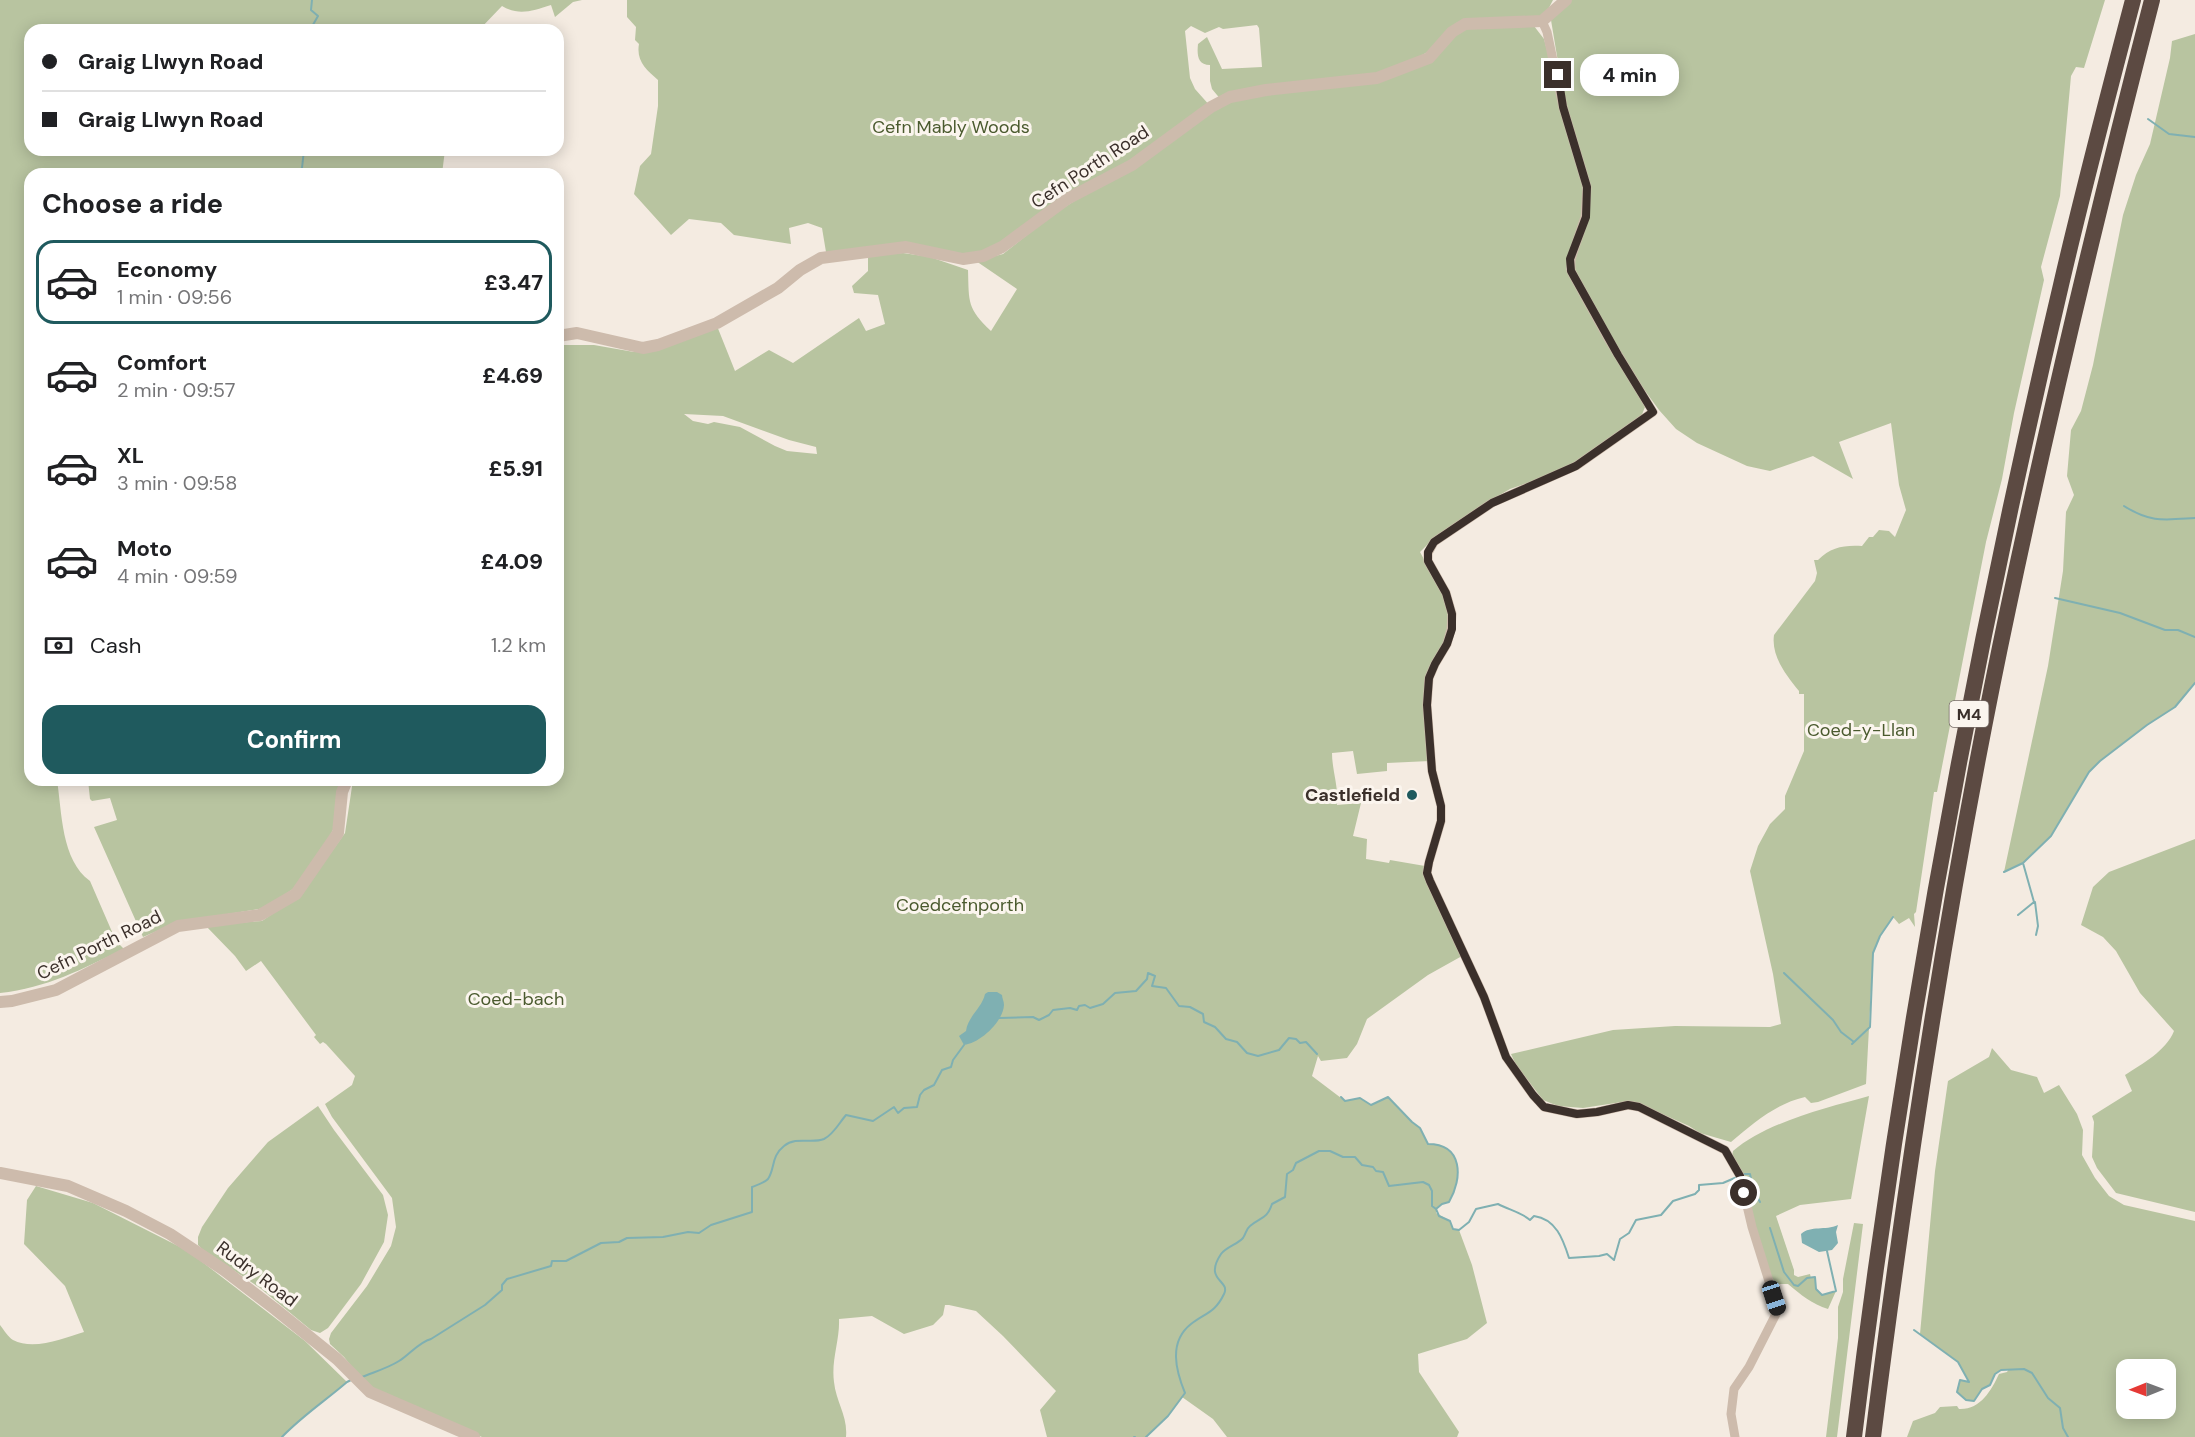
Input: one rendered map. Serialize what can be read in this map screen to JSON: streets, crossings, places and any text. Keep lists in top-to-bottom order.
{
  "streets": {
    "highway": ["M4"],
    "street": ["Cefn Porth Road", "Rudry Road"]
  },
  "parks": [
    "Cefn Mably Woods",
    "Coed-y-Llan",
    "Coedcefnporth",
    "Coed-bach"
  ],
  "places": ["Castlefield"],
  "north": "left",
  "page": {
    "banner": ["Graig Llwyn Road", "Graig Llwyn Road"],
    "bubble": "4 min",
    "heading": "Choose a ride",
    "list": [
      {
        "name": "Economy",
        "note": "1 min · 09:56",
        "value": "£3.47"
      },
      {
        "name": "Comfort",
        "note": "2 min · 09:57",
        "value": "£4.69"
      },
      {
        "name": "XL",
        "note": "3 min · 09:58",
        "value": "£5.91"
      },
      {
        "name": "Moto",
        "note": "4 min · 09:59",
        "value": "£4.09"
      }
    ],
    "pay": ["Cash", "1.2 km"],
    "buttons": "Confirm"
  }
}
